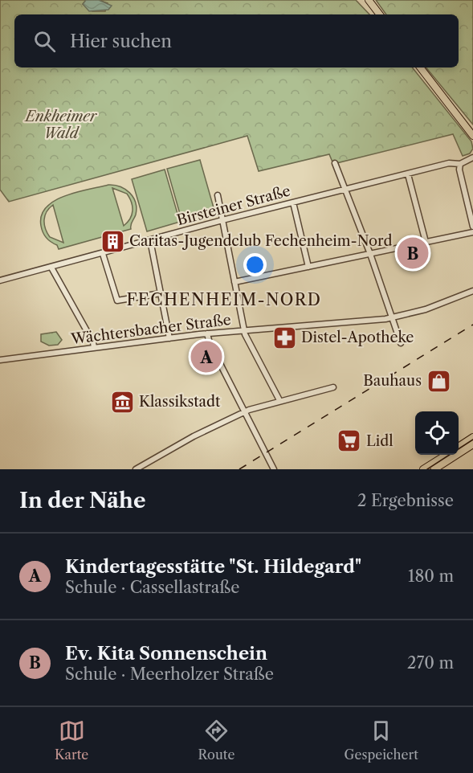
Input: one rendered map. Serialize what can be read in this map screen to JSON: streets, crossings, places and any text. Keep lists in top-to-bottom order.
{
  "streets": {
    "street": ["Birsteiner Straße", "Wächtersbacher Straße"]
  },
  "districts": ["FECHENHEIM-NORD"],
  "parks": ["Enkheimer Wald"],
  "places": {
    "building": ["Caritas-Jugendclub Fechenheim-Nord"],
    "pharmacy": ["Distel-Apotheke"],
    "shop": ["Bauhaus"],
    "museum": ["Klassikstadt"],
    "supermarket": ["Lidl"]
  },
  "page": {
    "search": "Hier suchen",
    "pins": ["B", "A"],
    "heading": ["In der Nähe", "2 Ergebnisse"],
    "list": [
      {
        "mark": "A",
        "name": "Kindertagesstätte \"St. Hildegard\"",
        "note": "Schule · Cassellastraße",
        "value": "180 m"
      },
      {
        "mark": "B",
        "name": "Ev. Kita Sonnenschein",
        "note": "Schule · Meerholzer Straße",
        "value": "270 m"
      }
    ],
    "nav": ["Karte", "Route", "Gespeichert"]
  }
}
